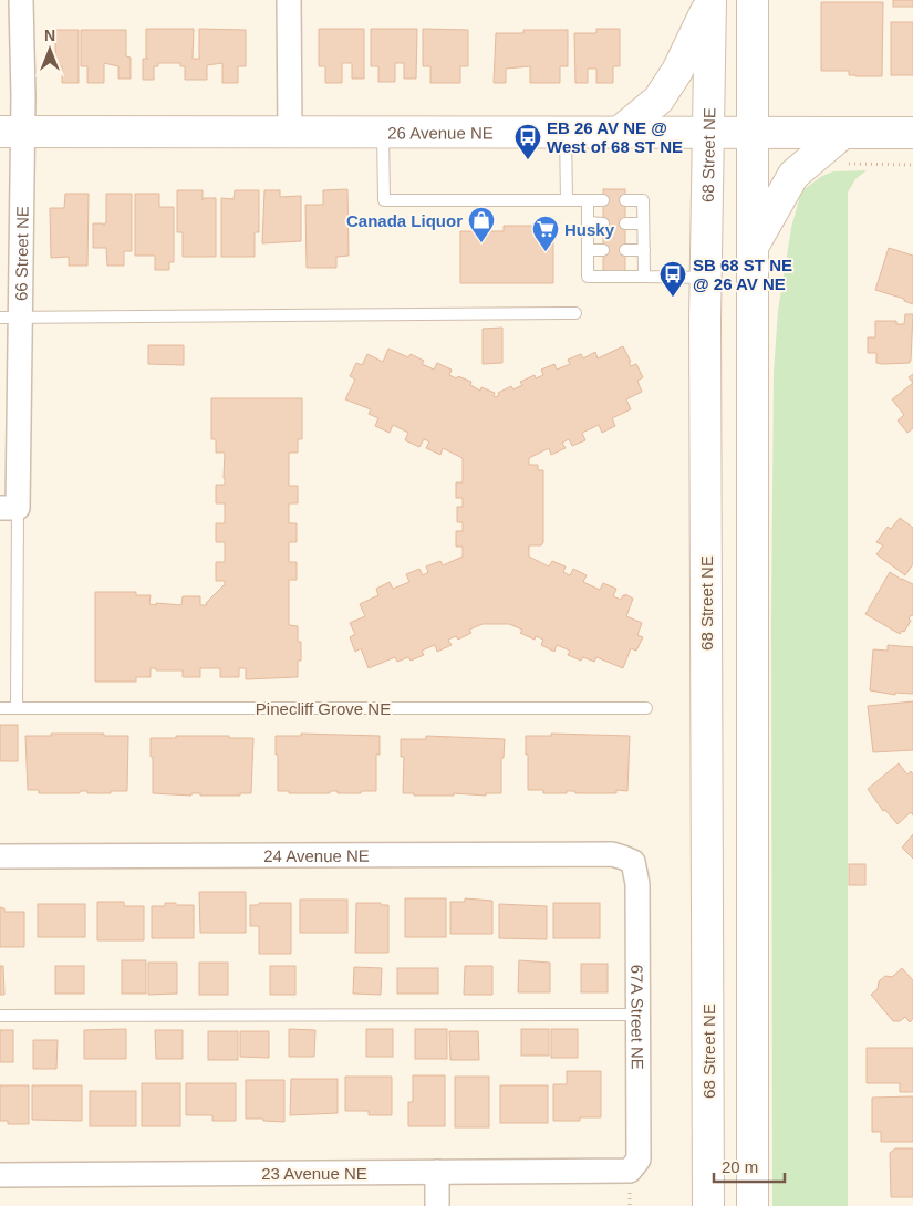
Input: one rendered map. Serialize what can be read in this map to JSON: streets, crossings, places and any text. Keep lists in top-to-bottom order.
{
  "streets": {
    "main road": ["26 Avenue NE", "68 Street NE"],
    "street": [
      "66 Street NE",
      "24 Avenue NE",
      "67A Street NE",
      "23 Avenue NE"
    ],
    "lane": ["Pinecliff Grove NE"]
  },
  "crossings": [
    ["26 Avenue NE", "68 Street NE"],
    ["26 Avenue NE", "66 Street NE"],
    ["24 Avenue NE", "67A Street NE"],
    ["67A Street NE", "23 Avenue NE"]
  ],
  "places": {
    "bus stop": ["EB 26 AV NE @ West of 68 ST NE", "SB 68 ST NE @ 26 AV NE"],
    "shop": ["Canada Liquor"],
    "supermarket": ["Husky"]
  },
  "scale_bar": "20 m",
  "north": "top"
}
